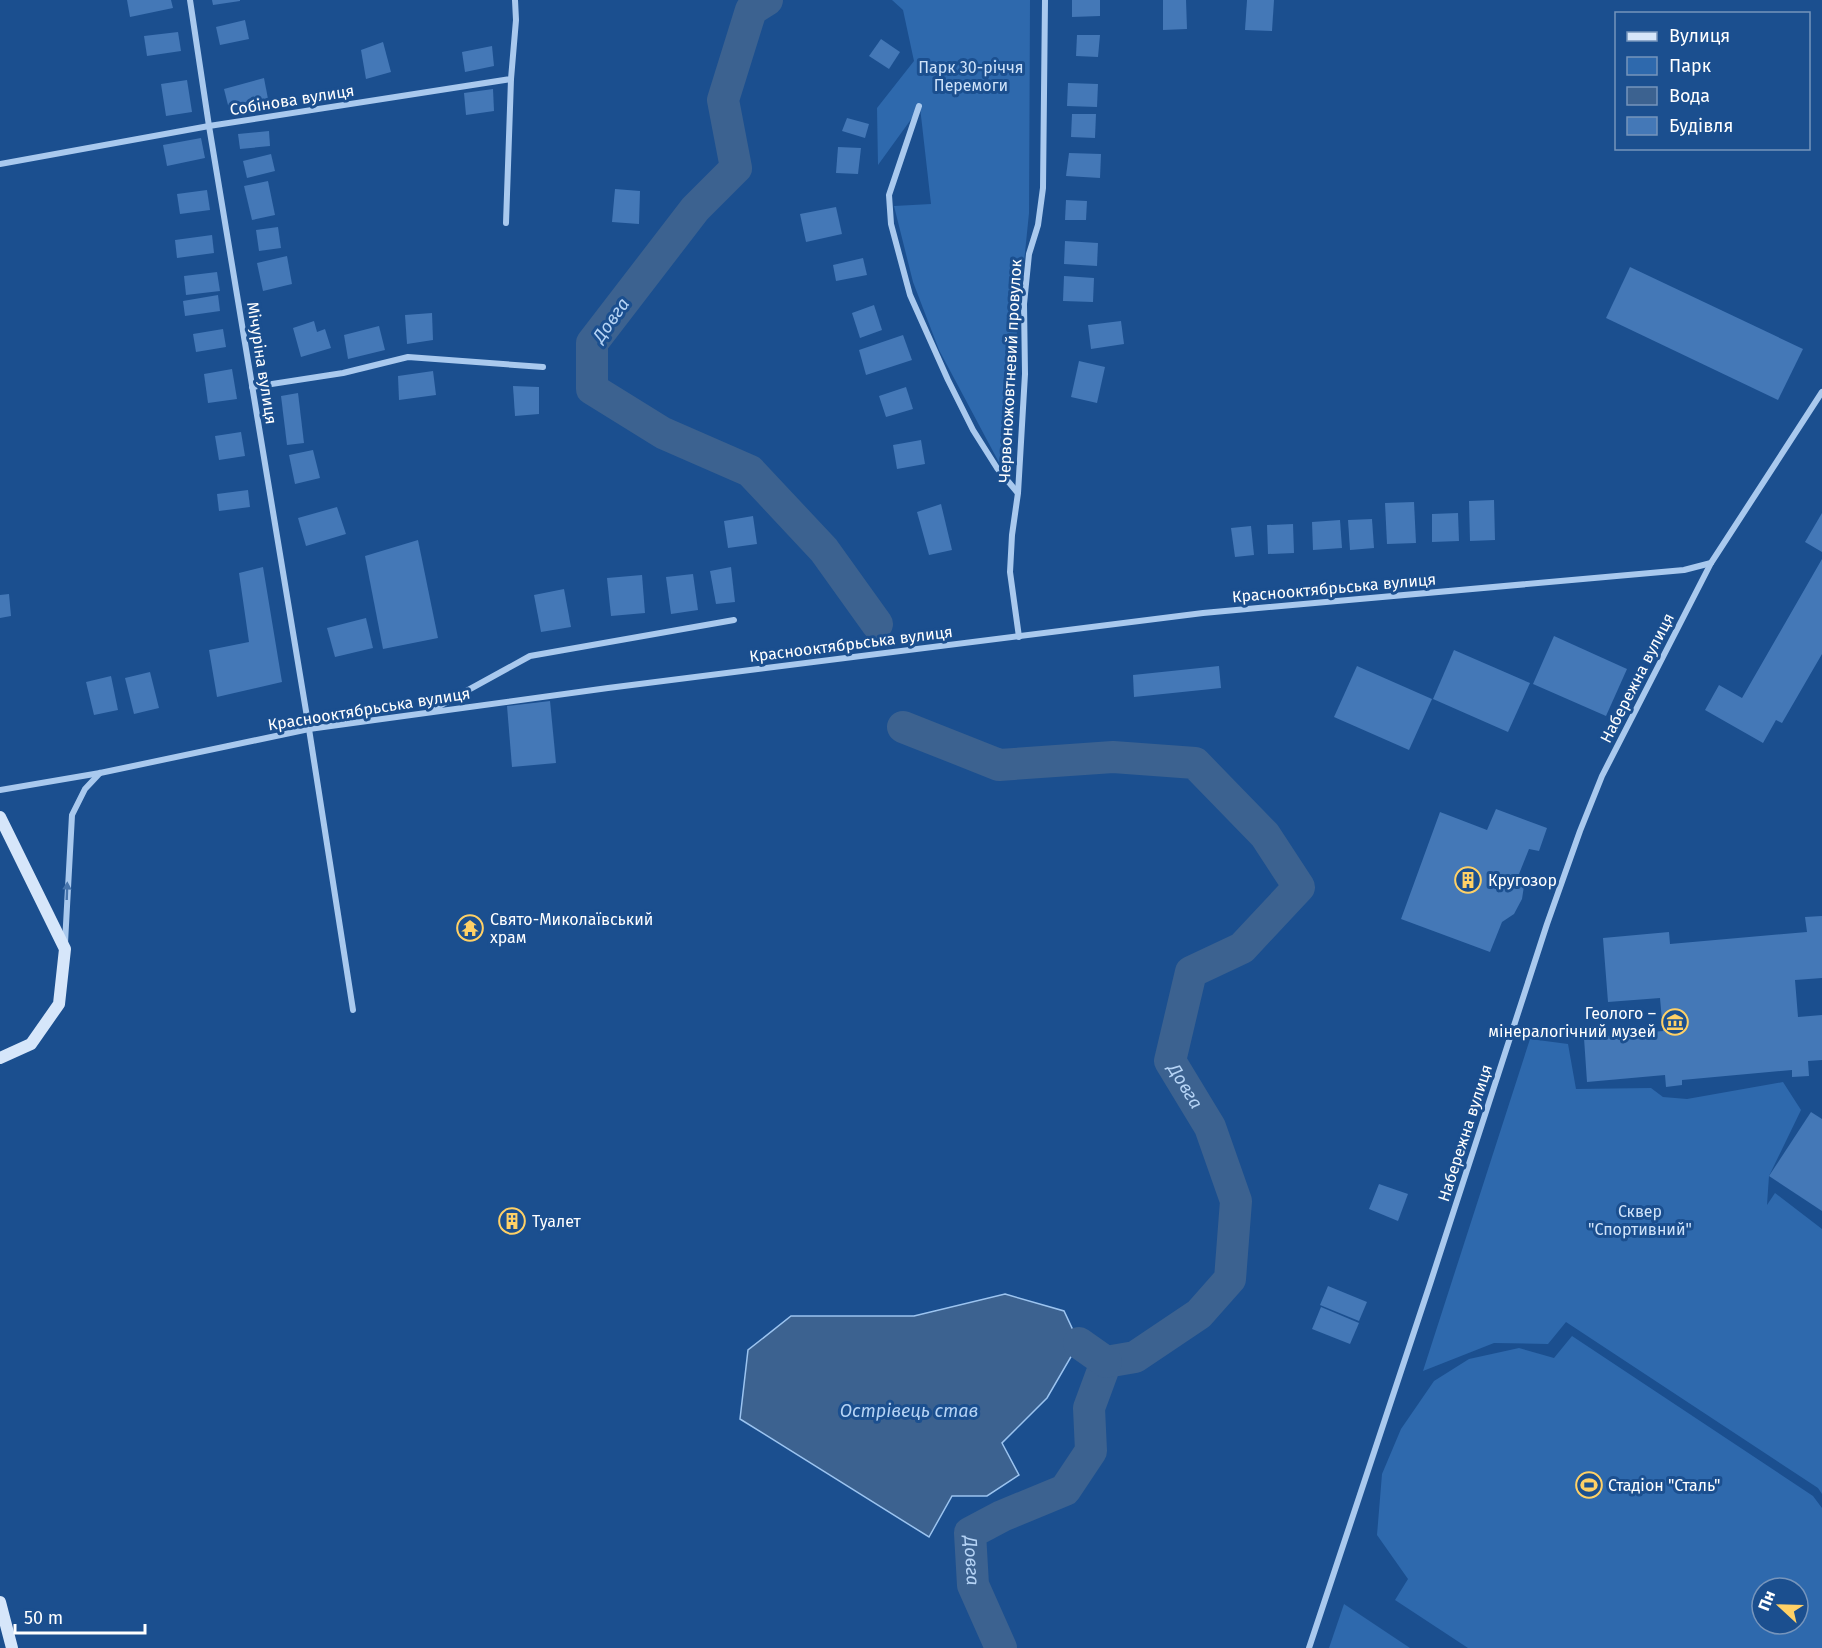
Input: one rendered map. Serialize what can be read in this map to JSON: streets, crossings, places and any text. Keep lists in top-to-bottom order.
{
  "streets": {
    "street": [
      "Собінова вулиця",
      "Мічуріна вулиця",
      "Червоножовтневий провулок",
      "Краснооктябрьська вулиця",
      "Набережна вулиця"
    ]
  },
  "crossings": [
    ["Собінова вулиця", "Мічуріна вулиця"],
    ["Мічуріна вулиця", "Краснооктябрьська вулиця"],
    ["Червоножовтневий провулок", "Краснооктябрьська вулиця"],
    ["Краснооктябрьська вулиця", "Набережна вулиця"]
  ],
  "water": ["Довга", "Острівець став"],
  "parks": ["Парк 30-річчя Перемоги", "Сквер \"Спортивний\""],
  "places": {
    "building": ["Кругозор", "Туалет"],
    "temple": ["Свято-Миколаївський храм"],
    "museum": ["Геолого – мінералогічний музей"],
    "sports": ["Стадіон \"Сталь\""]
  },
  "legend": [
    "Вулиця",
    "Парк",
    "Вода",
    "Будівля"
  ],
  "scale_bar": "50 m",
  "north": "left"
}
